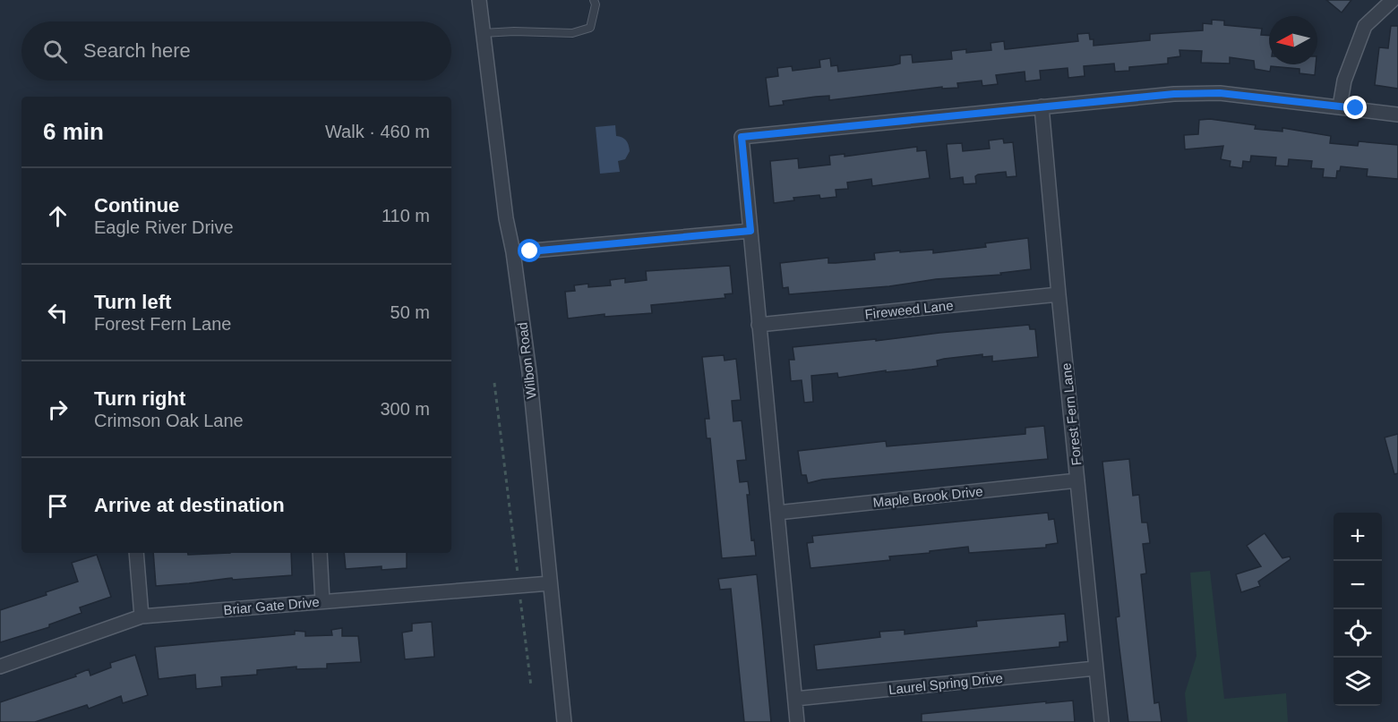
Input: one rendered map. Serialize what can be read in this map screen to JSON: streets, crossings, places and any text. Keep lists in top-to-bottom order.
{
  "streets": {
    "street": [
      "Fireweed Lane",
      "Wilbon Road",
      "Forest Fern Lane",
      "Maple Brook Drive",
      "Briar Gate Drive",
      "Laurel Spring Drive"
    ]
  },
  "crossings": [
    ["Fireweed Lane", "Forest Fern Lane"],
    ["Wilbon Road", "Briar Gate Drive"],
    ["Forest Fern Lane", "Maple Brook Drive"],
    ["Forest Fern Lane", "Laurel Spring Drive"]
  ],
  "north": "left",
  "page": {
    "search": "Search here",
    "heading": ["6 min", "Walk · 460 m"],
    "list": [
      ["Continue", "Eagle River Drive", "110 m"],
      ["Turn left", "Forest Fern Lane", "50 m"],
      ["Turn right", "Crimson Oak Lane", "300 m"],
      "Arrive at destination"
    ],
    "map_buttons": ["+", "−"]
  }
}
